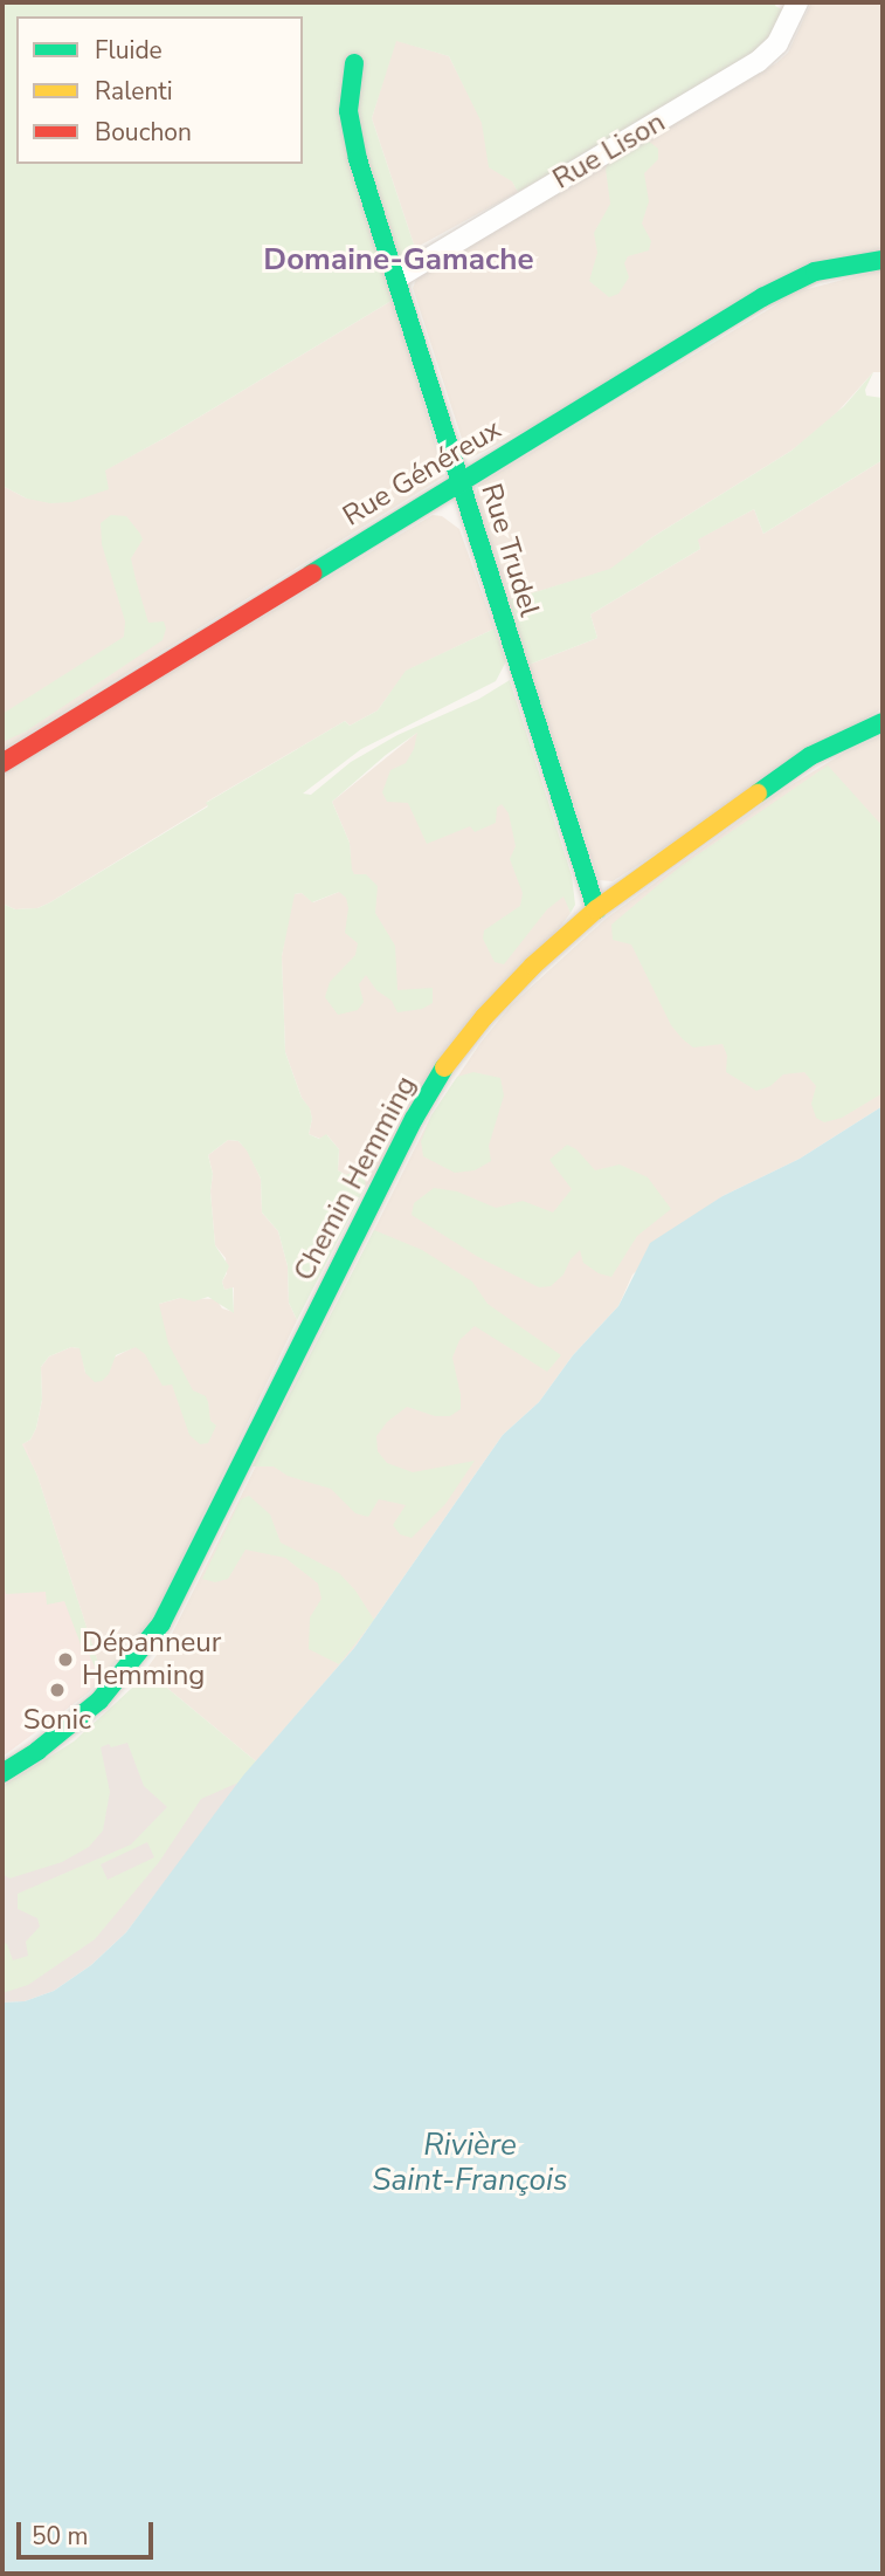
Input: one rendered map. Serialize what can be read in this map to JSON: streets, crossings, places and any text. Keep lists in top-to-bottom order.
{
  "streets": {
    "street": [
      "Rue Lison",
      "Rue Généreux",
      "Rue Trudel",
      "Chemin Hemming"
    ]
  },
  "crossings": [
    ["Rue Lison", "Rue Trudel"],
    ["Rue Généreux", "Rue Trudel"],
    ["Rue Trudel", "Chemin Hemming"]
  ],
  "districts": ["Domaine-Gamache"],
  "water": ["Rivière Saint-François"],
  "places": ["Dépanneur Hemming", "Sonic"],
  "legend": ["Fluide", "Ralenti", "Bouchon"],
  "scale_bar": "50 m"
}
